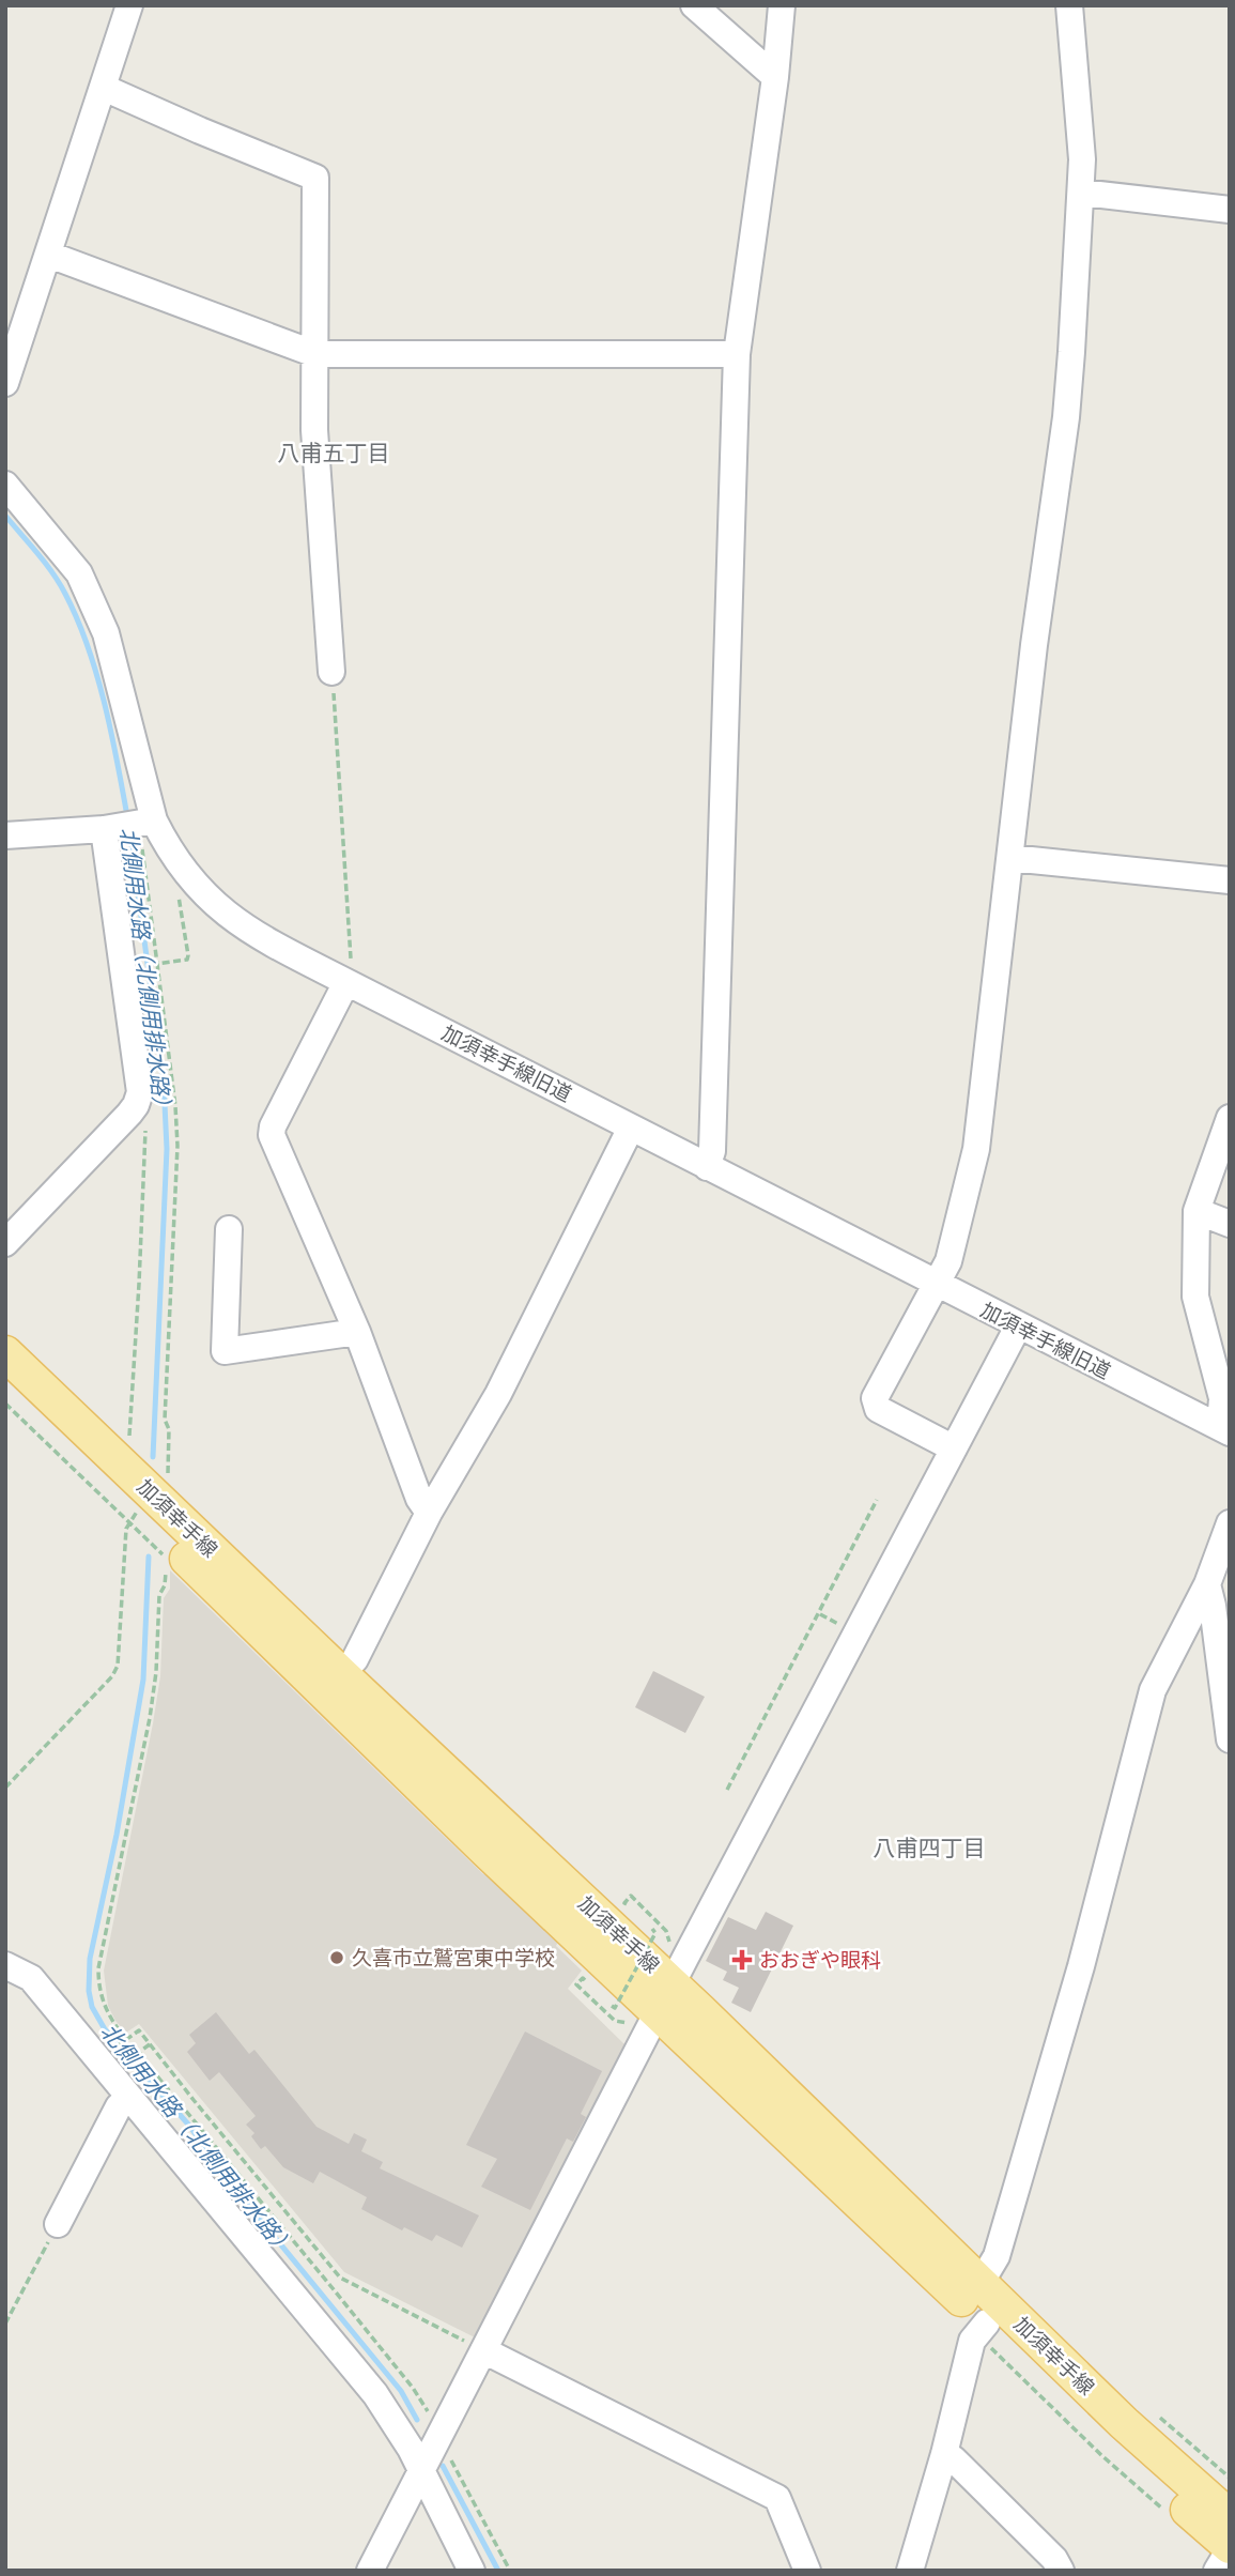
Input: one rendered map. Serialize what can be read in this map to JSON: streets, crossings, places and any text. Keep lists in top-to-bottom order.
{
  "streets": {
    "main road": ["加須幸手線"],
    "street": ["加須幸手線旧道"]
  },
  "districts": ["八甫五丁目", "八甫四丁目"],
  "water": ["北側用水路（北側用排水路）"],
  "places": {
    "other": ["久喜市立鷲宮東中学校"],
    "health": ["おおぎや眼科"]
  }
}
